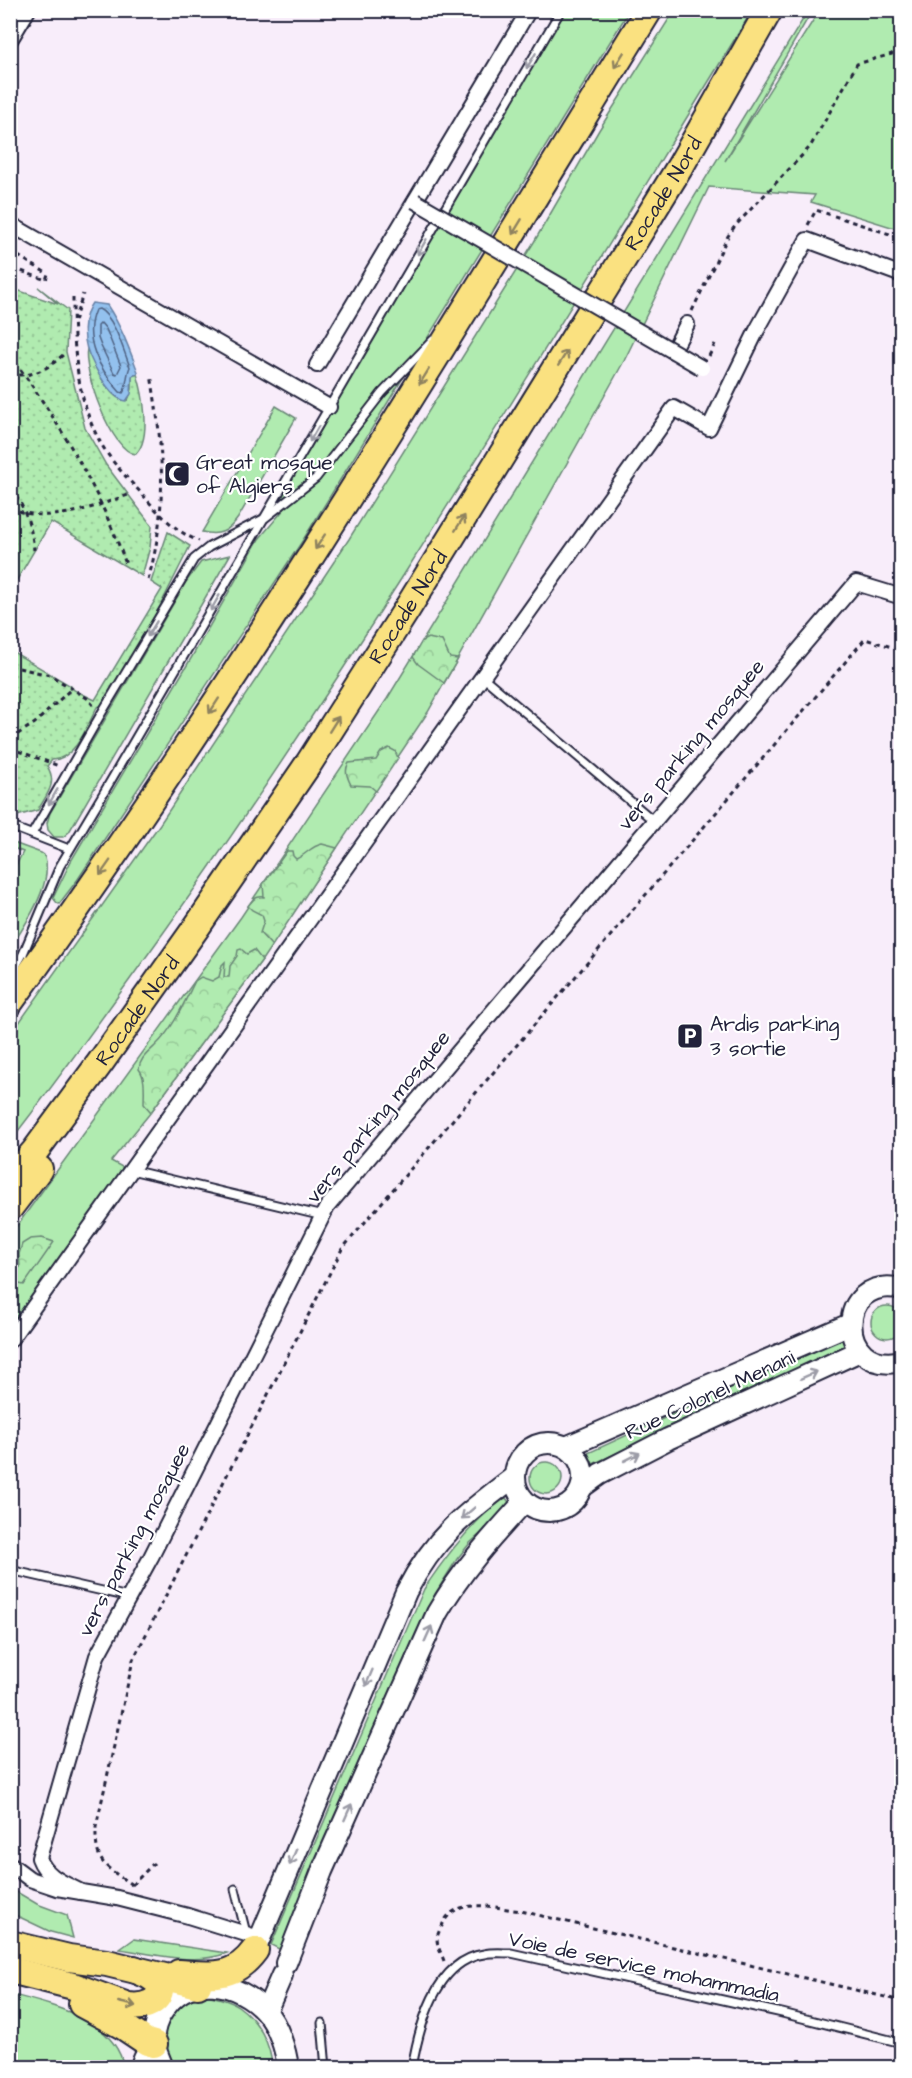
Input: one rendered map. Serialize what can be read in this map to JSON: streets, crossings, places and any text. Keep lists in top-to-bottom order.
{
  "streets": {
    "highway": ["Rocade Nord"],
    "street": ["vers parking mosquee", "Rue Colonel Menani"],
    "lane": ["Voie de service mohammadia"]
  },
  "places": {
    "mosque": ["Great mosque of Algiers"],
    "parking": ["Ardis parking 3 sortie"]
  }
}
